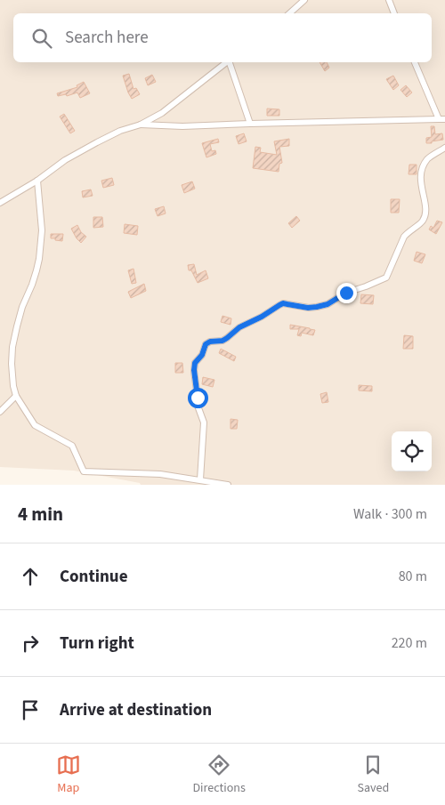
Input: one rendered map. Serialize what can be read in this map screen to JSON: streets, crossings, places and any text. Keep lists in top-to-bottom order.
{
  "page": {
    "search": "Search here",
    "heading": ["4 min", "Walk · 300 m"],
    "list": [
      ["Continue", "80 m"],
      ["Turn right", "220 m"],
      "Arrive at destination"
    ],
    "nav": ["Map", "Directions", "Saved"]
  }
}
